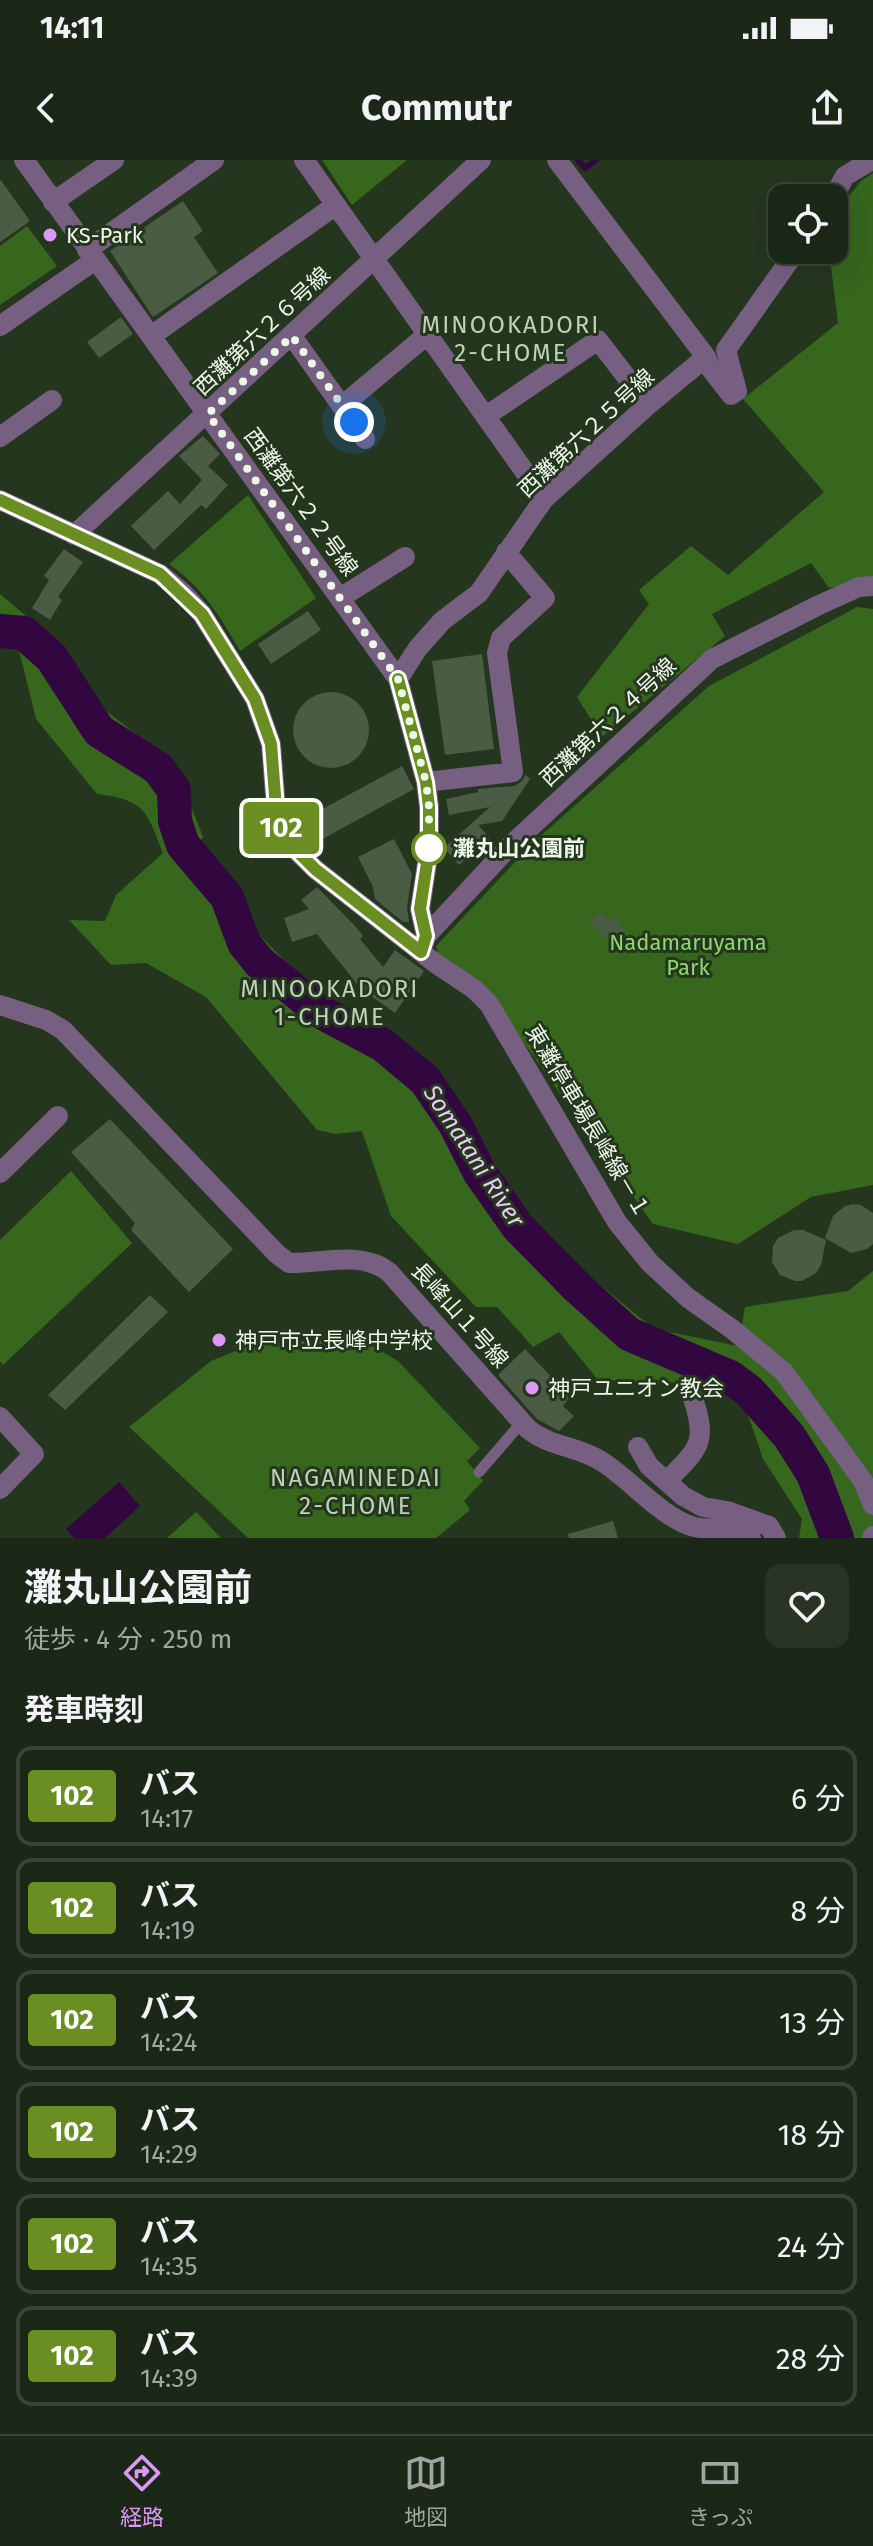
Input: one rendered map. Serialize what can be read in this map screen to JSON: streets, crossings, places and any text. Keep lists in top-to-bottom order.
{
  "streets": {
    "street": [
      "西灘第六２６号線",
      "西灘第六２５号線",
      "西灘第六２２号線",
      "西灘第六２４号線",
      "東灘停車場長峰線－１",
      "長峰山１号線"
    ]
  },
  "crossings": [
    ["西灘第六２６号線", "西灘第六２２号線"],
    ["西灘第六２５号線", "西灘第六２２号線"],
    ["西灘第六２４号線", "東灘停車場長峰線－１"]
  ],
  "districts": ["MINOOKADORI 2-CHOME", "MINOOKADORI 1-CHOME", "NAGAMINEDAI 2-CHOME"],
  "water": ["Somatani River"],
  "parks": ["Nadamaruyama Park"],
  "places": [
    "KS-Park",
    "灘丸山公園前",
    "神戸市立長峰中学校",
    "神戸ユニオン教会"
  ],
  "lines": ["bus line 102"],
  "page": {
    "status": "14:11",
    "header": "Commutr",
    "on_map": "102",
    "heading": [
      ["灘丸山公園前", "徒歩 · 4 分 · 250 m"],
      "発車時刻"
    ],
    "list": [
      {
        "mark": "102",
        "name": "バス",
        "note": "14:17",
        "value": "6 分"
      },
      {
        "mark": "102",
        "name": "バス",
        "note": "14:19",
        "value": "8 分"
      },
      {
        "mark": "102",
        "name": "バス",
        "note": "14:24",
        "value": "13 分"
      },
      {
        "mark": "102",
        "name": "バス",
        "note": "14:29",
        "value": "18 分"
      },
      {
        "mark": "102",
        "name": "バス",
        "note": "14:35",
        "value": "24 分"
      },
      {
        "mark": "102",
        "name": "バス",
        "note": "14:39",
        "value": "28 分"
      }
    ],
    "tabs": ["経路", "地図", "きっぷ"]
  }
}
